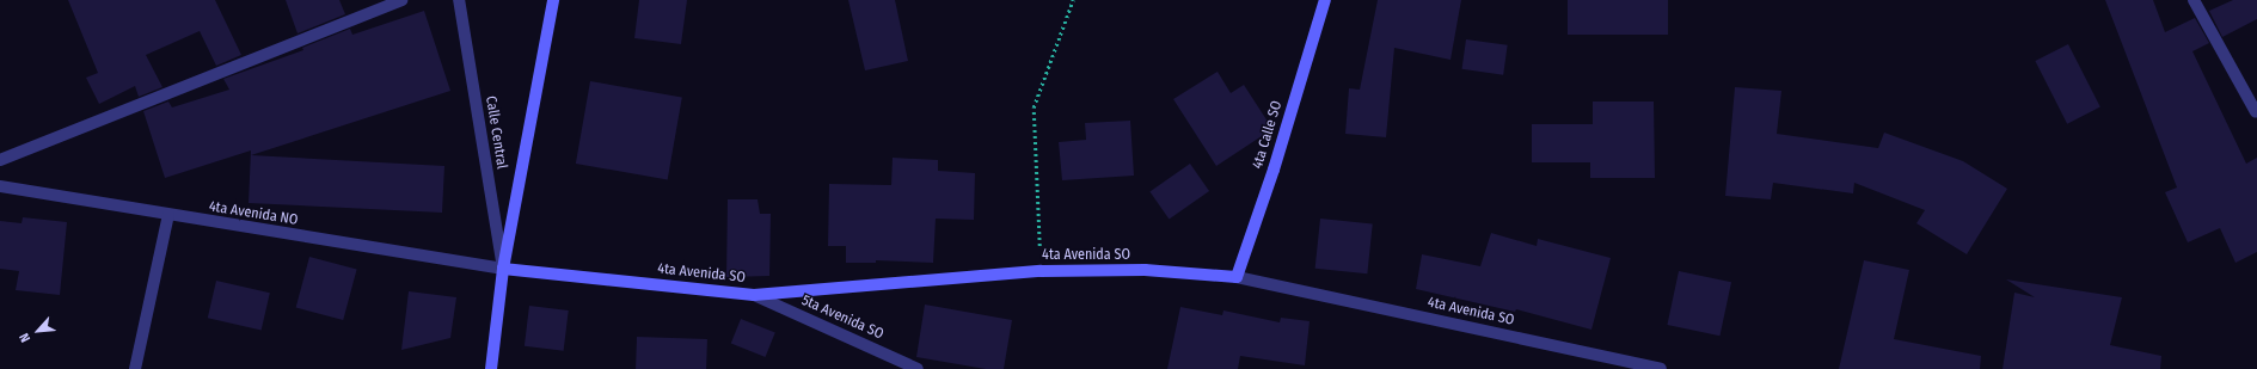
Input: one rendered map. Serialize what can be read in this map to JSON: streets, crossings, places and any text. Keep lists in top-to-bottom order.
{
  "streets": {
    "street": [
      "Calle Central",
      "4ta Calle SO",
      "4ta Avenida NO",
      "4ta Avenida SO",
      "5ta Avenida SO"
    ]
  },
  "crossings": [
    ["Calle Central", "4ta Avenida NO"],
    ["Calle Central", "4ta Avenida SO"],
    ["4ta Calle SO", "4ta Avenida SO"],
    ["4ta Avenida NO", "4ta Avenida SO"],
    ["4ta Avenida SO", "5ta Avenida SO"]
  ],
  "north": "bottom left"
}
